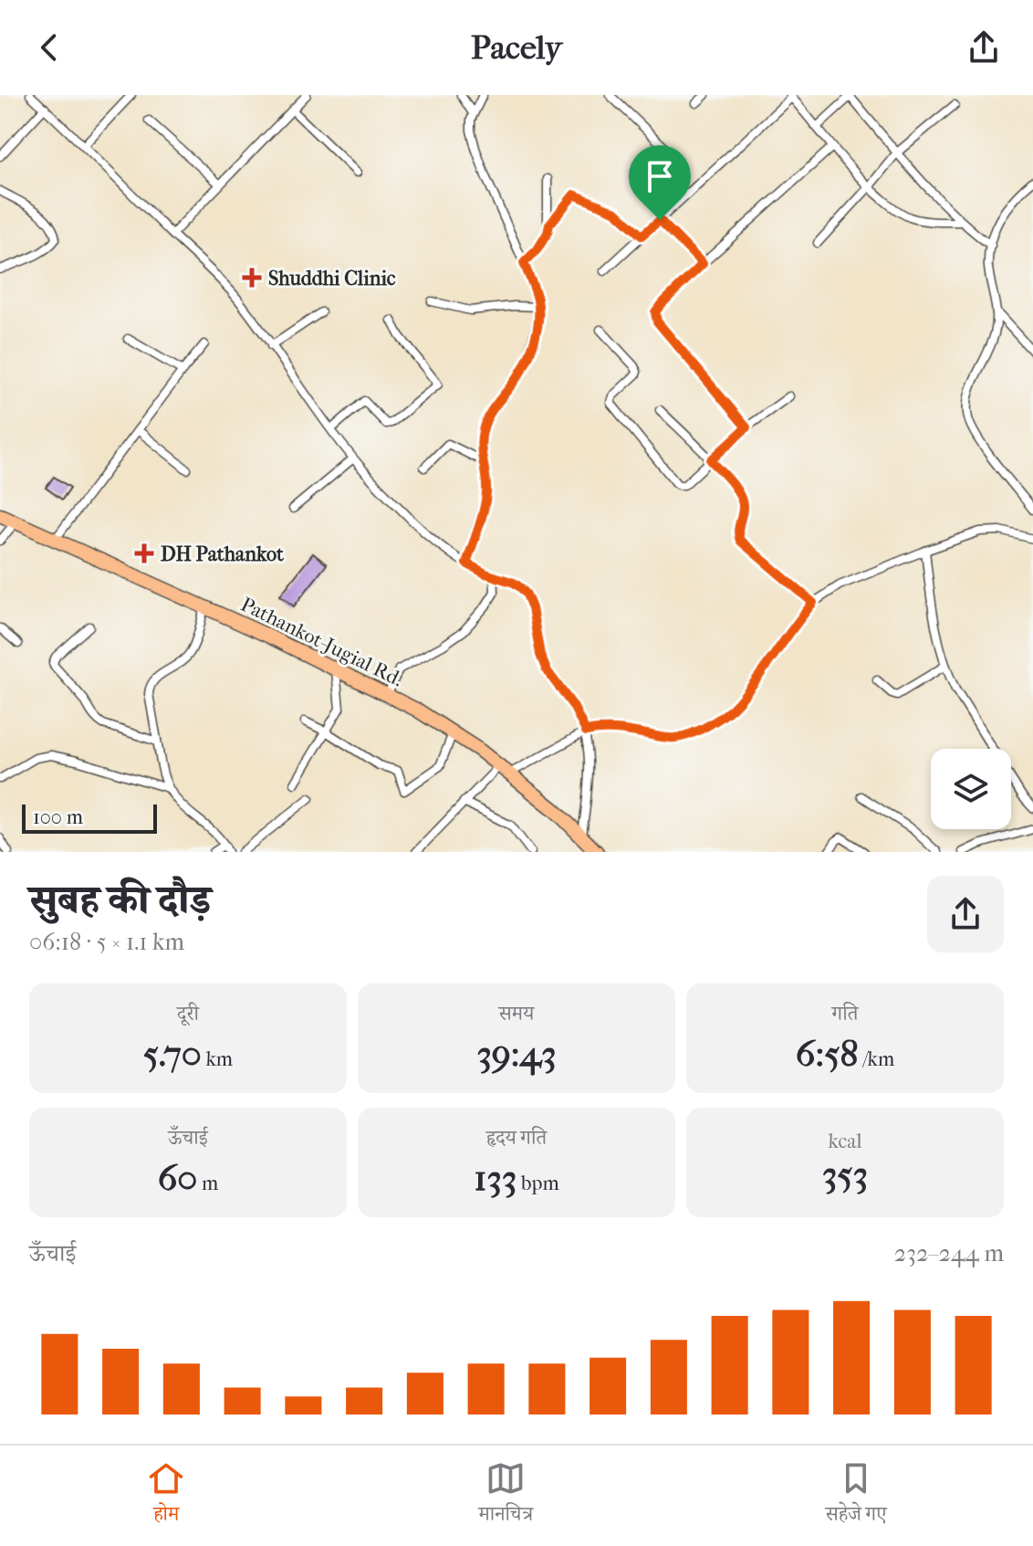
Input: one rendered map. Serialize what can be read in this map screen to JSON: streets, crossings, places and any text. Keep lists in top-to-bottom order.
{
  "streets": {
    "main road": ["Pathankot-Jugial Rd."]
  },
  "places": {
    "health": ["Shuddhi Clinic", "DH Pathankot"]
  },
  "scale_bar": "100 m",
  "page": {
    "header": "Pacely",
    "scale": "100 m",
    "heading": ["सुबह की दौड़", "06:18 · 5 × 1.1 km"],
    "stats": [
      ["दूरी", "5.70 km"],
      ["समय", "39:43"],
      ["गति", "6:58 /km"],
      ["ऊँचाई", "60 m"],
      ["हृदय गति", "133 bpm"],
      ["kcal", "353"]
    ],
    "chart": ["ऊँचाई", "232–244 m"],
    "tabs": ["होम", "मानचित्र", "सहेजे गए"]
  }
}
